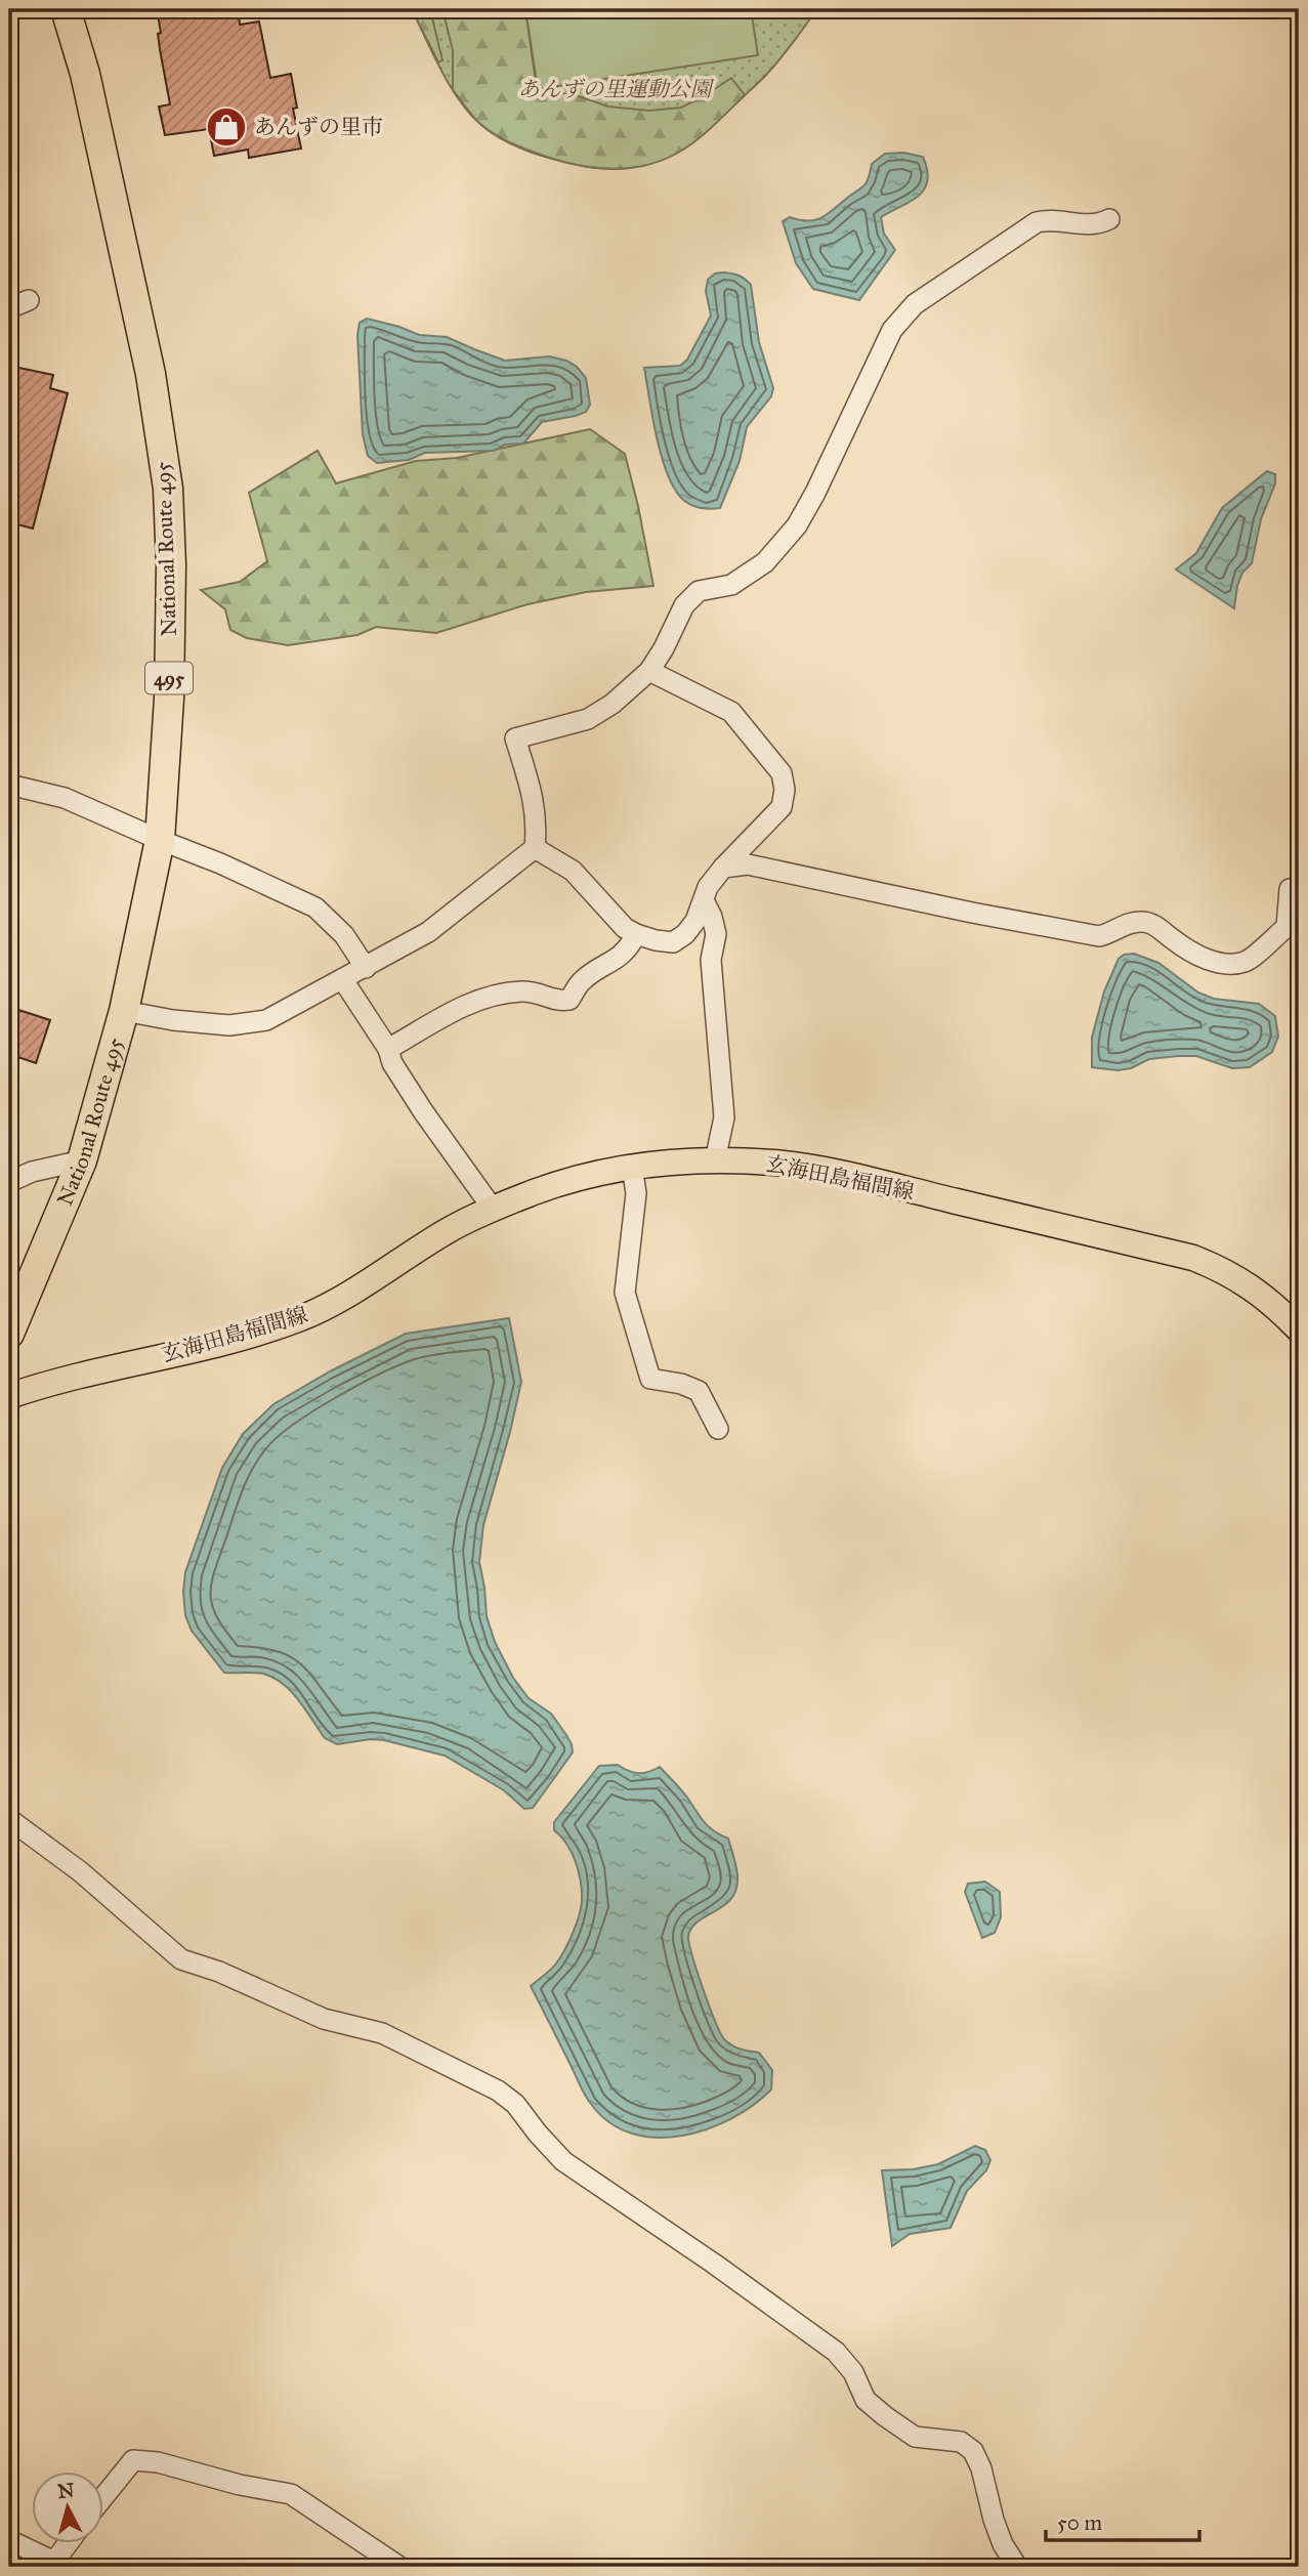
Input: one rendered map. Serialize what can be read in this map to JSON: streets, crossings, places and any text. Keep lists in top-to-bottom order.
{
  "streets": {
    "highway": ["National Route 495", "495"],
    "main road": ["玄海田島福間線"]
  },
  "parks": ["あんずの里運動公園"],
  "places": {
    "shop": ["あんずの里市"]
  },
  "scale_bar": "50 m",
  "north": "top"
}
